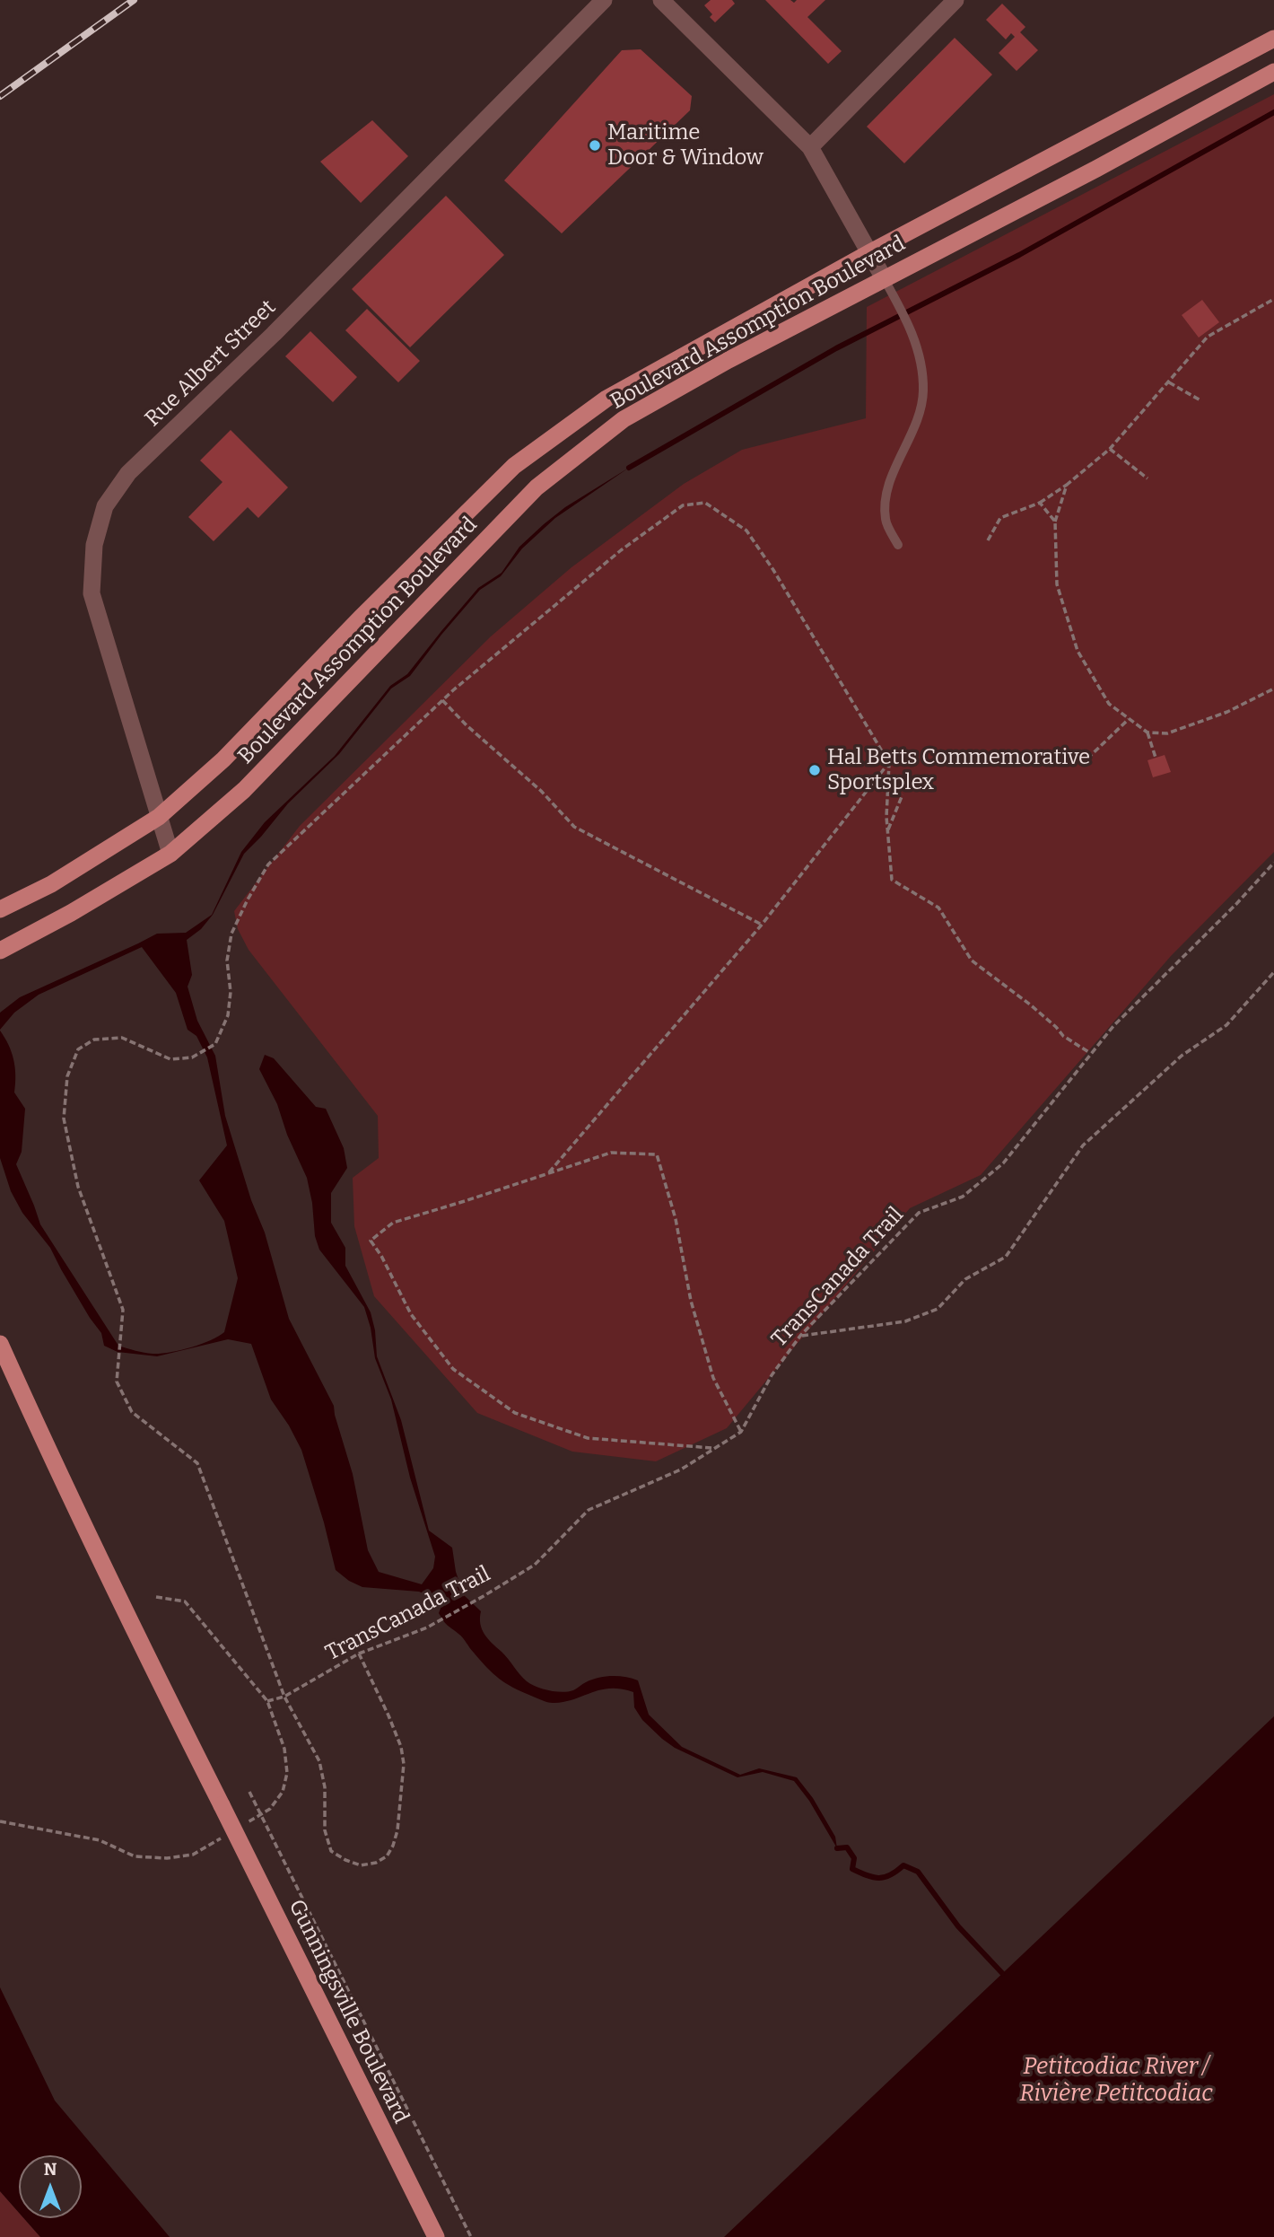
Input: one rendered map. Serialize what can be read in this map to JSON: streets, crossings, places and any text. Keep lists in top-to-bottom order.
{
  "streets": {
    "main road": ["Boulevard Assomption Boulevard", "Gunningsville Boulevard"],
    "street": ["Rue Albert Street"],
    "path": ["TransCanada Trail"]
  },
  "crossings": [
    ["Boulevard Assomption Boulevard", "Rue Albert Street"]
  ],
  "water": ["Petitcodiac River / Rivière Petitcodiac"],
  "places": ["Maritime Door & Window", "Hal Betts Commemorative Sportsplex"],
  "north": "top"
}
